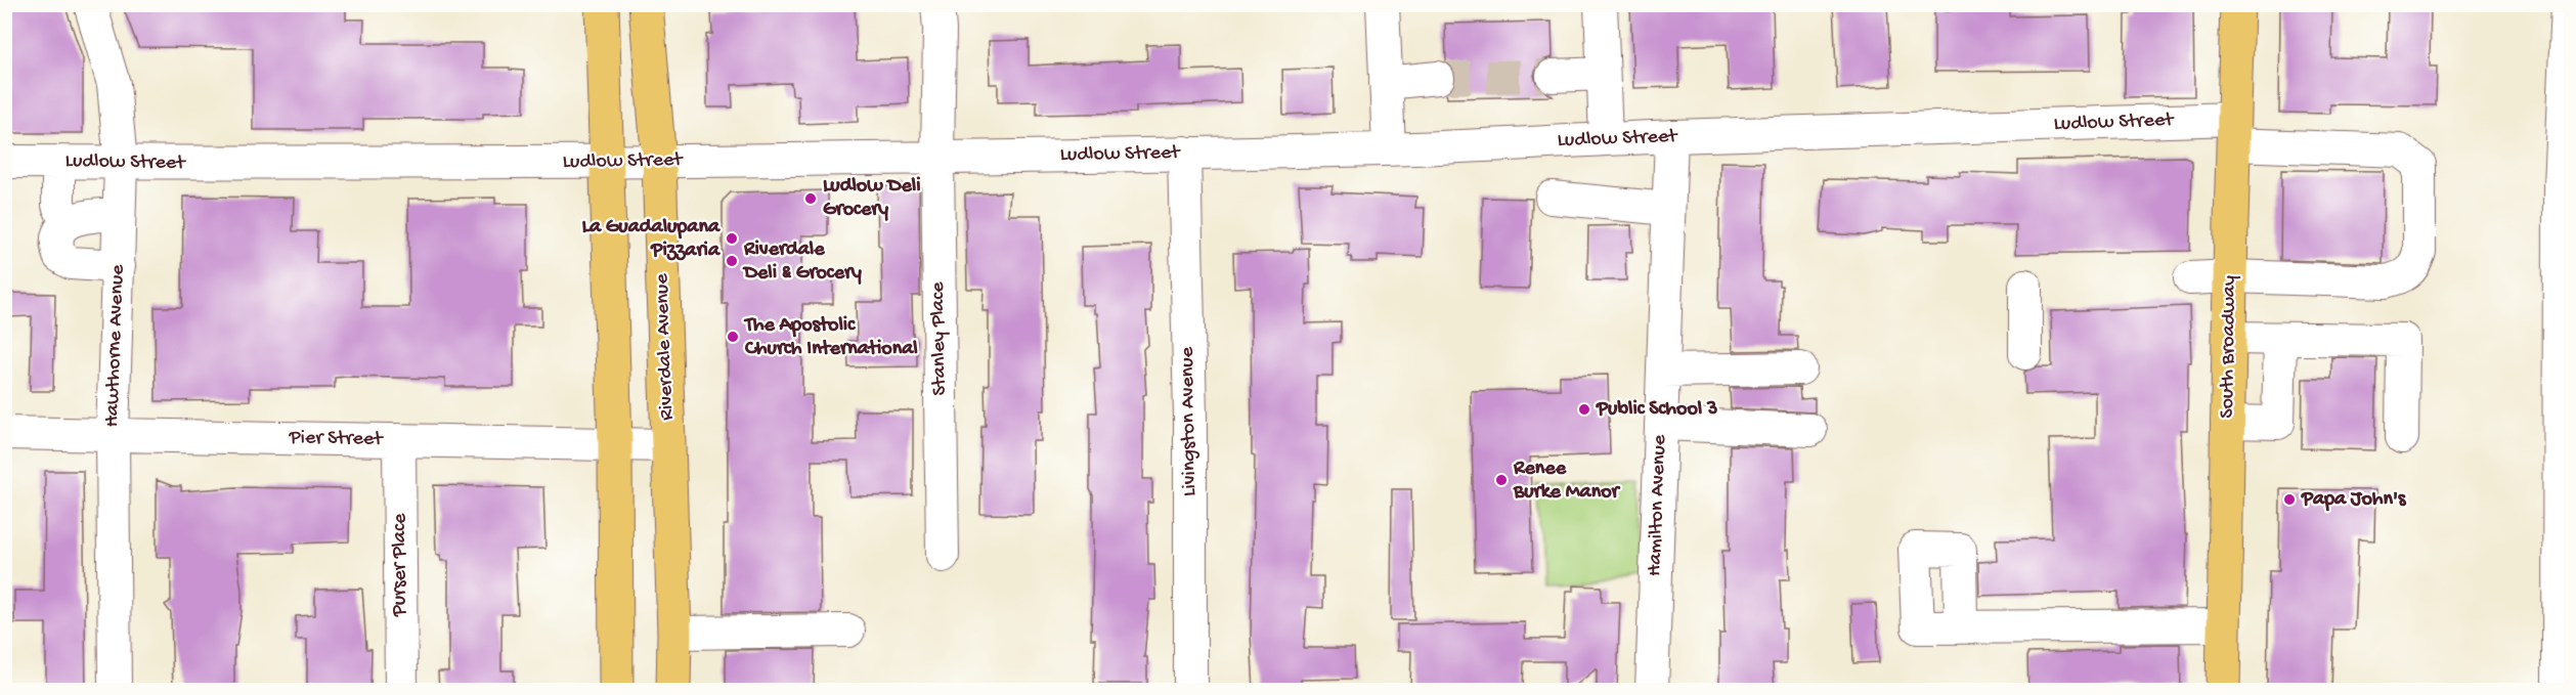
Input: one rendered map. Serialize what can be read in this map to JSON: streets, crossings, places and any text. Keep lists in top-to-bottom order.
{
  "streets": {
    "main road": ["Riverdale Avenue", "South Broadway"],
    "street": [
      "Ludlow Street",
      "Stanley Place",
      "Hawthorne Avenue",
      "Livingston Avenue",
      "Pier Street",
      "Hamilton Avenue",
      "Purser Place"
    ]
  },
  "crossings": [
    ["Ludlow Street", "Stanley Place"],
    ["Ludlow Street", "Hawthorne Avenue"],
    ["Ludlow Street", "Riverdale Avenue"],
    ["Ludlow Street", "South Broadway"],
    ["Ludlow Street", "Livingston Avenue"],
    ["Ludlow Street", "Hamilton Avenue"],
    ["Hawthorne Avenue", "Pier Street"],
    ["Riverdale Avenue", "Pier Street"],
    ["Pier Street", "Purser Place"]
  ],
  "places": [
    "Ludlow Deli Grocery",
    "La Guadalupana Pizzaria",
    "Riverdale Deli & Grocery",
    "The Apostolic Church International",
    "Public School 3",
    "Renee Burke Manor",
    "Papa John's"
  ]
}
